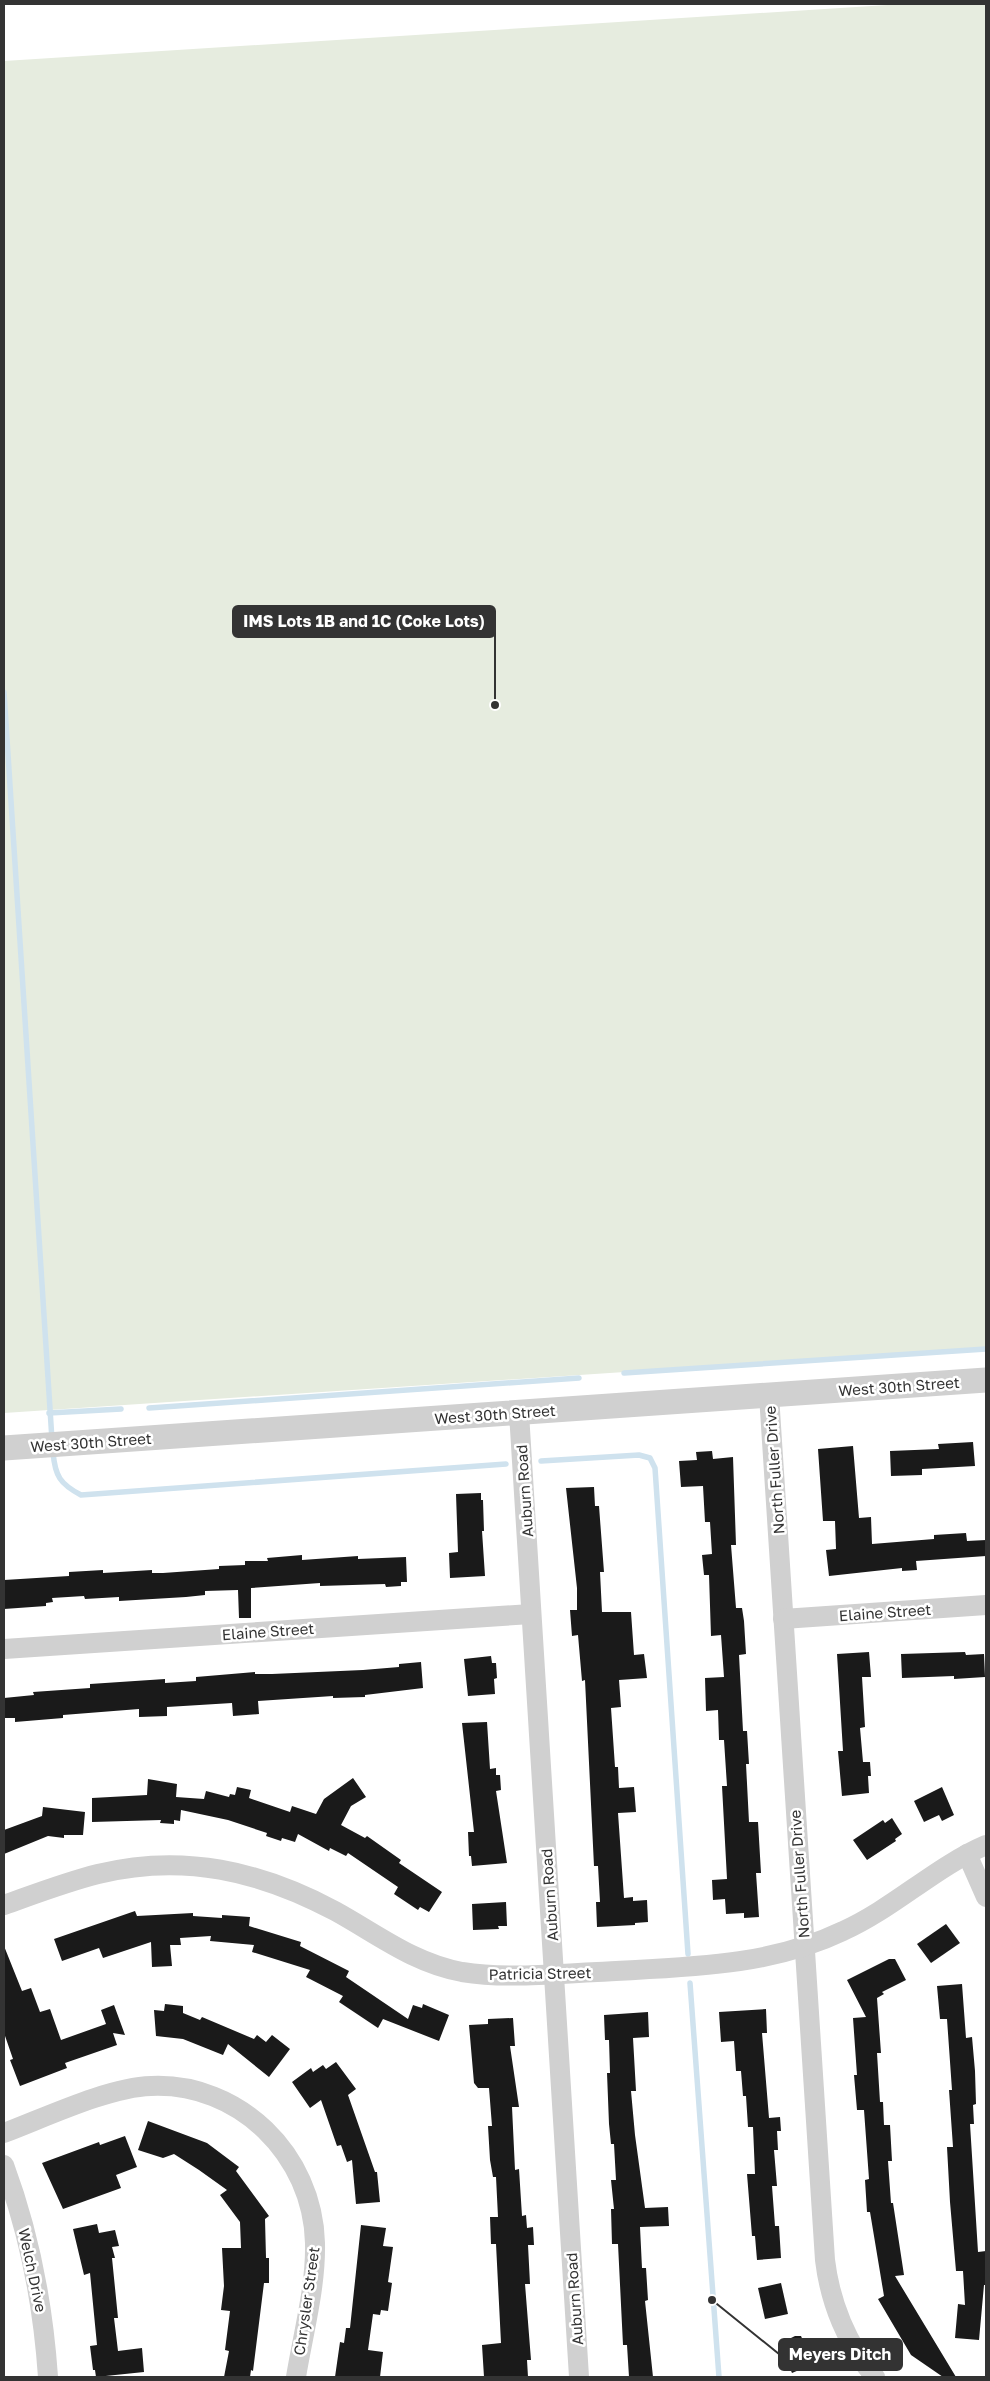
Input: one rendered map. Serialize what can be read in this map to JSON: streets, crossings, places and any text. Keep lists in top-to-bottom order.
{
  "streets": {
    "street": [
      "West 30th Street",
      "North Fuller Drive",
      "Auburn Road",
      "Elaine Street",
      "Patricia Street",
      "Welch Drive",
      "Chrysler Street"
    ]
  },
  "crossings": [
    ["West 30th Street", "North Fuller Drive"],
    ["West 30th Street", "Auburn Road"],
    ["North Fuller Drive", "Elaine Street"],
    ["North Fuller Drive", "Patricia Street"],
    ["Auburn Road", "Elaine Street"],
    ["Auburn Road", "Patricia Street"]
  ],
  "places": ["IMS Lots 1B and 1C (Coke Lots)", "Meyers Ditch"]
}
